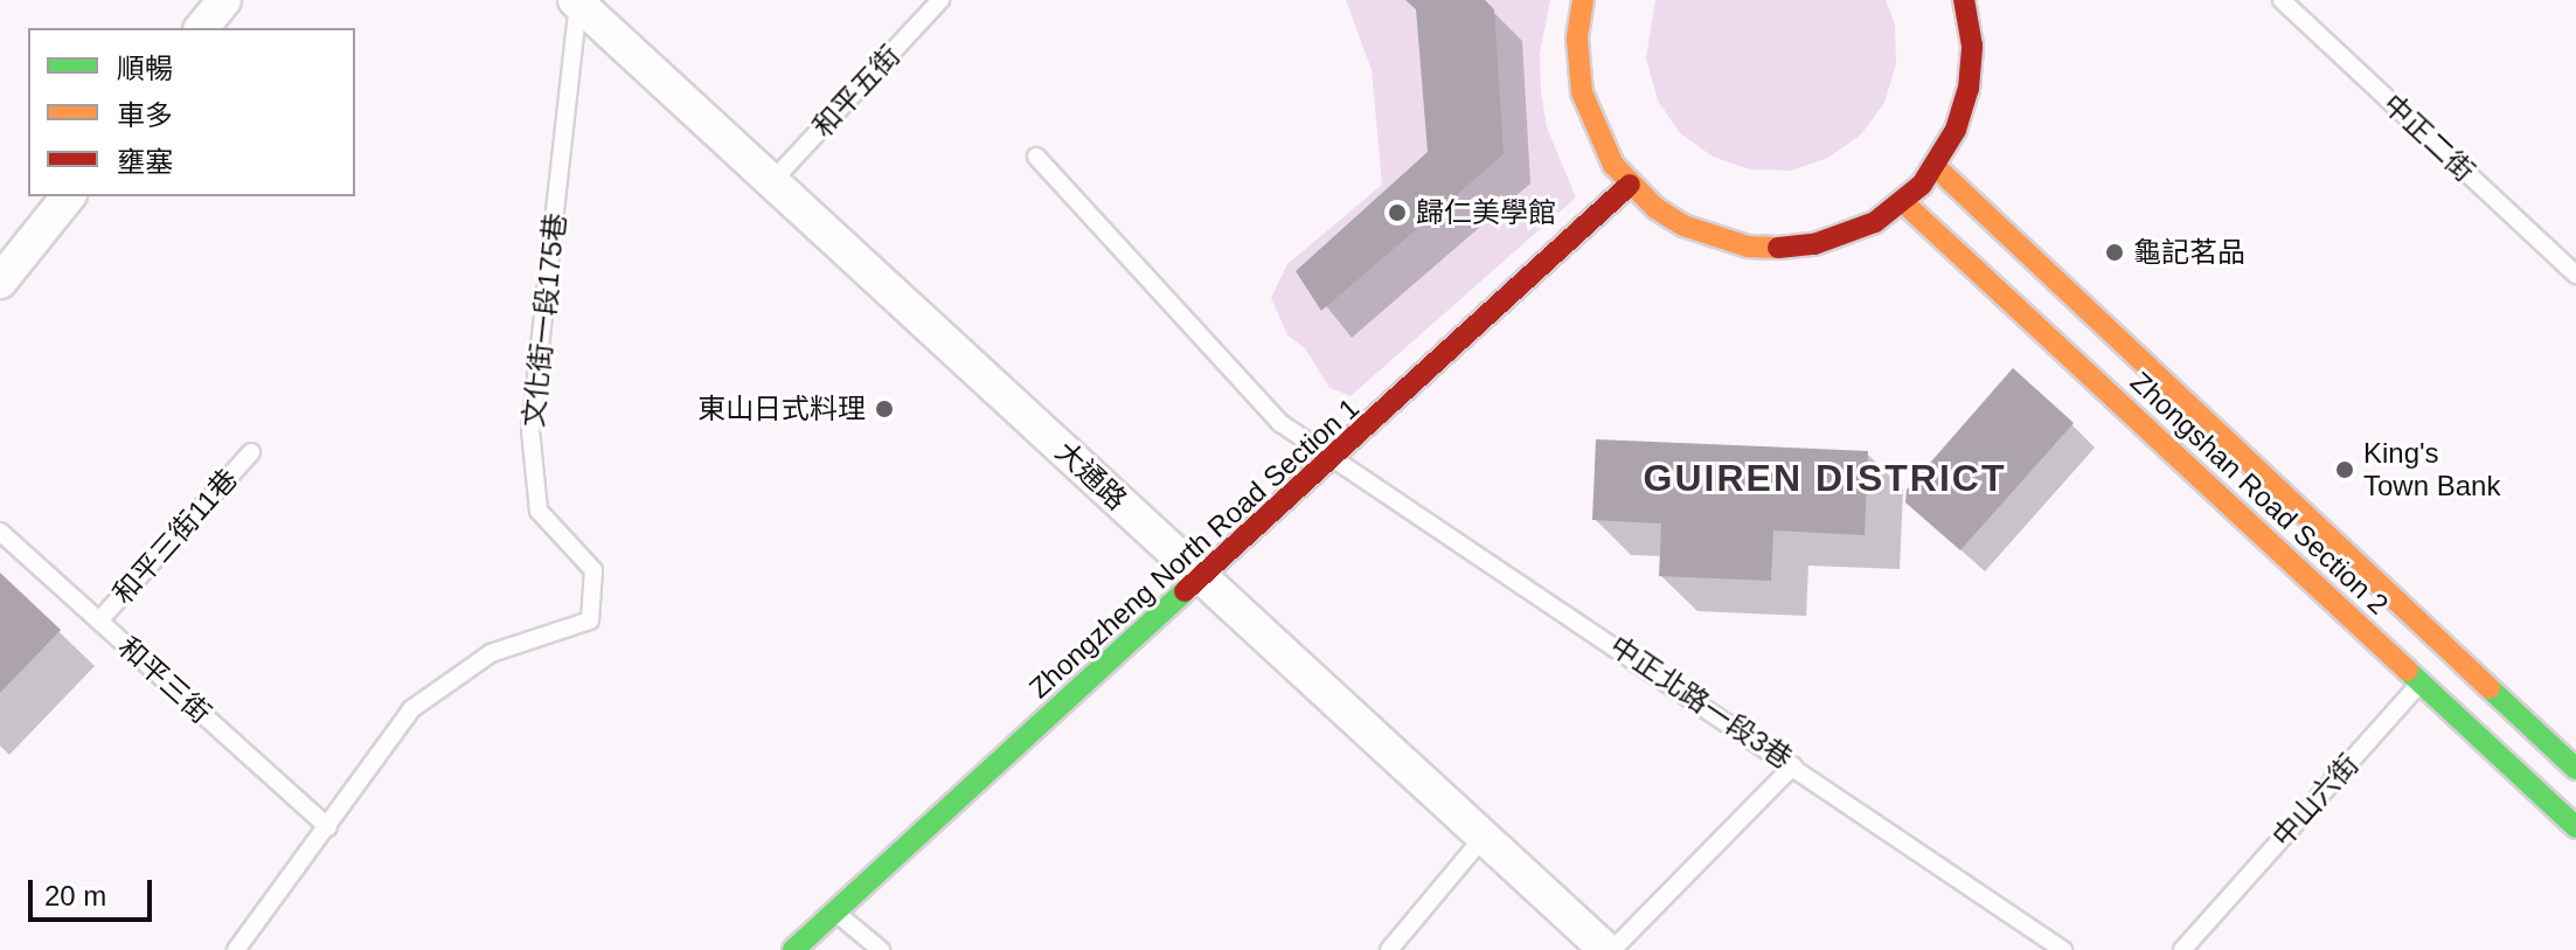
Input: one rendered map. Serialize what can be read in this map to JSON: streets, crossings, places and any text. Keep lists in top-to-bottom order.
{
  "streets": {
    "main road": ["Zhongshan Road Section 2", "Zhongzheng North Road Section 1"],
    "street": ["大通路"],
    "lane": [
      "和平五街",
      "中正二街",
      "文化街一段175巷",
      "和平三街11巷",
      "和平三街",
      "中正北路一段3巷",
      "中山六街"
    ]
  },
  "crossings": [
    ["和平五街", "大通路"],
    ["文化街一段175巷", "大通路"],
    ["文化街一段175巷", "和平三街"],
    ["大通路", "Zhongzheng North Road Section 1"],
    ["Zhongshan Road Section 2", "中山六街"],
    ["和平三街11巷", "和平三街"],
    ["Zhongzheng North Road Section 1", "中正北路一段3巷"]
  ],
  "districts": ["GUIREN DISTRICT"],
  "places": [
    "歸仁美學館",
    "龜記茗品",
    "東山日式料理",
    "King's Town Bank"
  ],
  "legend": ["順暢", "車多", "壅塞"],
  "scale_bar": "20 m"
}
